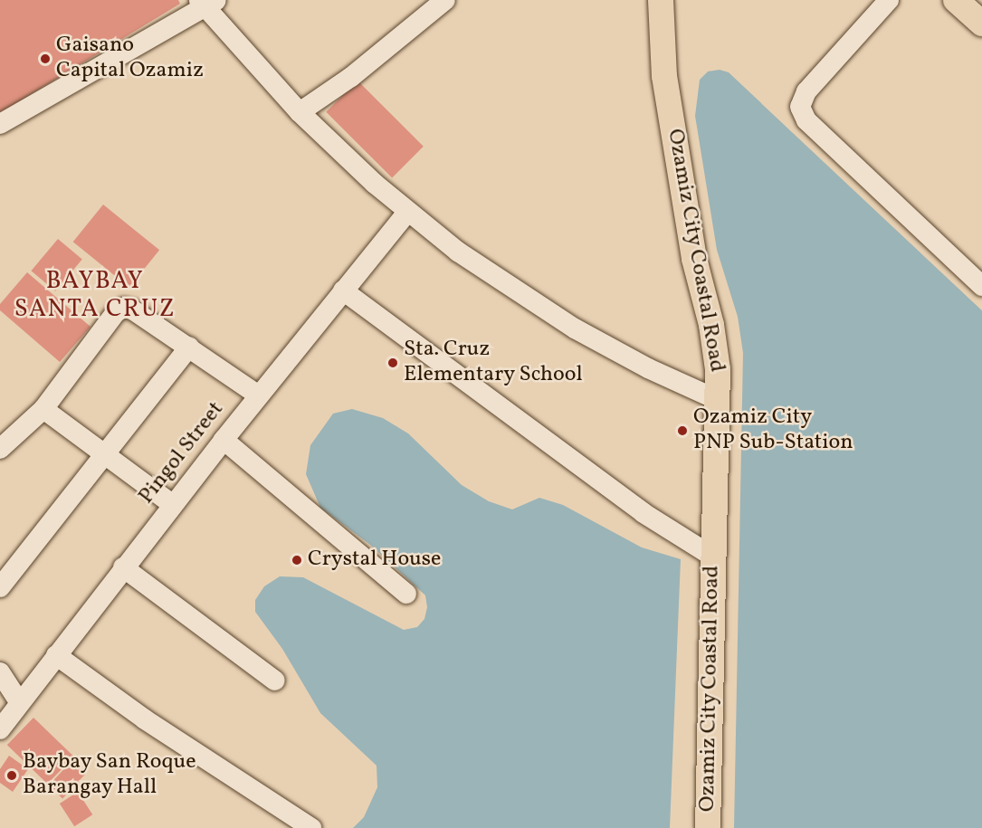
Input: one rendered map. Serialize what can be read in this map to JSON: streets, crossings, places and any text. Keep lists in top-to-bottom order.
{
  "streets": {
    "main road": ["Ozamiz City Coastal Road"],
    "street": ["Pingol Street"]
  },
  "districts": ["BAYBAY SANTA CRUZ"],
  "places": [
    "Gaisano Capital Ozamiz",
    "Sta. Cruz Elementary School",
    "Ozamiz City PNP Sub-Station",
    "Crystal House",
    "Baybay San Roque Barangay Hall"
  ]
}
